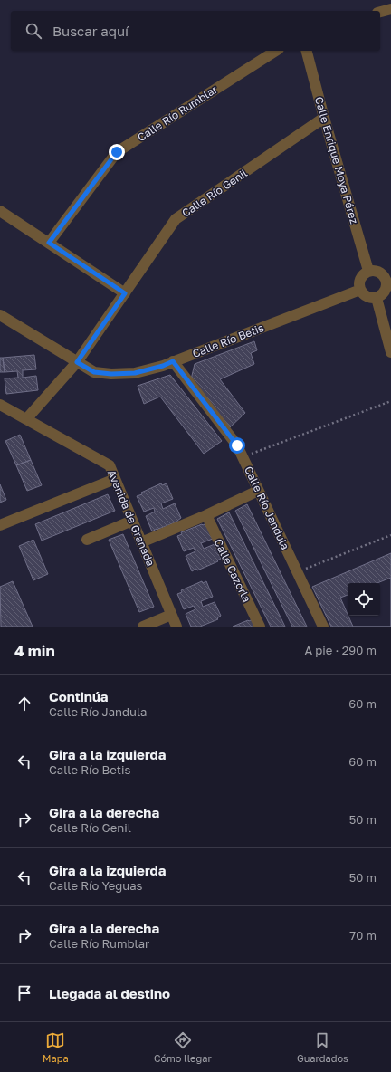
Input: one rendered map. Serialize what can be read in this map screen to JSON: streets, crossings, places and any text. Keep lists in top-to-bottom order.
{
  "streets": {
    "street": [
      "Calle Río Rumblar",
      "Calle Enrique Moya Pérez",
      "Calle Río Genil",
      "Calle Río Betis",
      "Calle Río Jandula",
      "Avenida de Granada",
      "Calle Cazorla"
    ]
  },
  "crossings": [
    ["Calle Enrique Moya Pérez", "Calle Río Genil"],
    ["Calle Enrique Moya Pérez", "Calle Río Betis"],
    ["Calle Río Genil", "Calle Río Betis"],
    ["Calle Río Genil", "Avenida de Granada"],
    ["Calle Río Betis", "Calle Río Jandula"]
  ],
  "page": {
    "search": "Buscar aquí",
    "heading": ["4 min", "A pie · 290 m"],
    "list": [
      ["Continúa", "Calle Río Jandula", "60 m"],
      ["Gira a la izquierda", "Calle Río Betis", "60 m"],
      ["Gira a la derecha", "Calle Río Genil", "50 m"],
      ["Gira a la izquierda", "Calle Río Yeguas", "50 m"],
      ["Gira a la derecha", "Calle Río Rumblar", "70 m"],
      "Llegada al destino"
    ],
    "nav": ["Mapa", "Cómo llegar", "Guardados"]
  }
}
